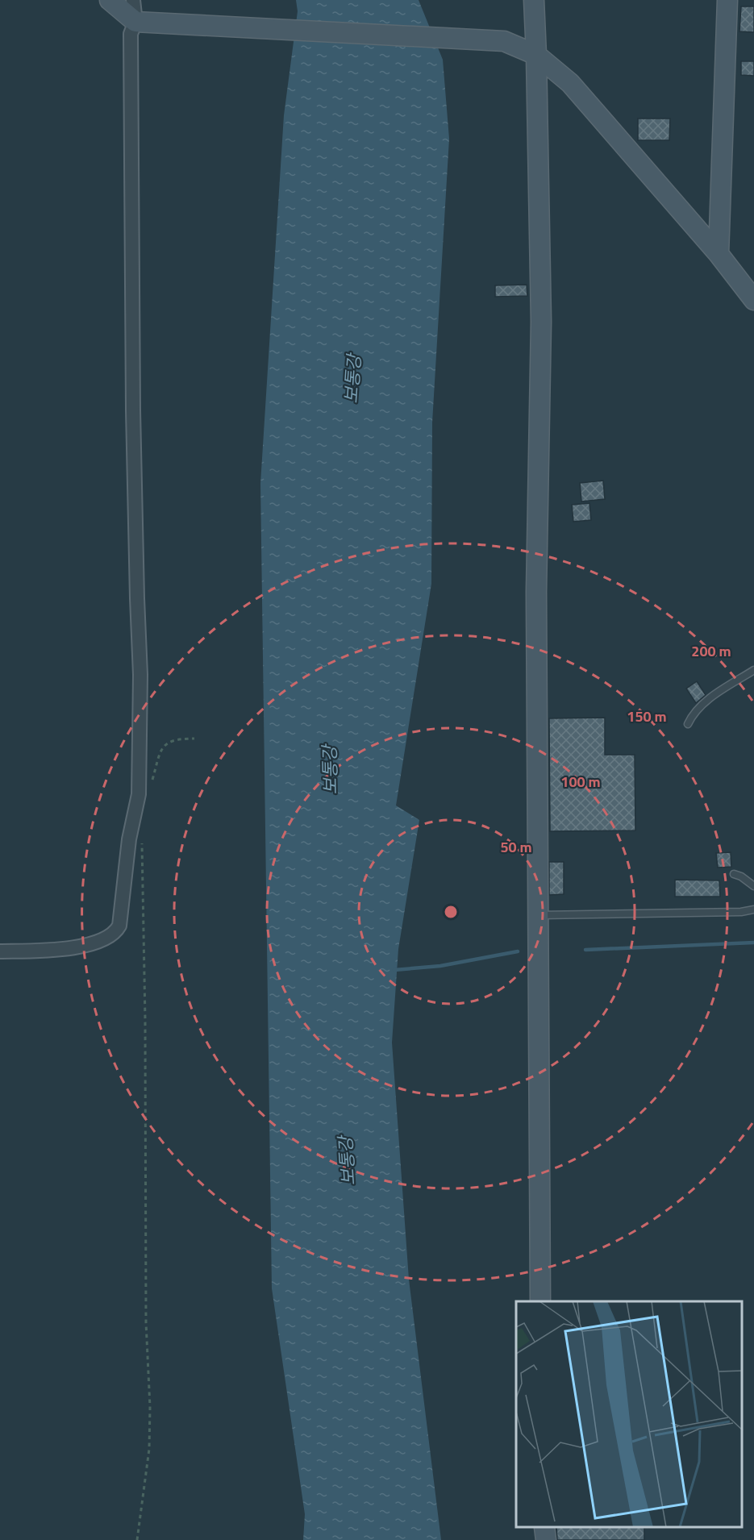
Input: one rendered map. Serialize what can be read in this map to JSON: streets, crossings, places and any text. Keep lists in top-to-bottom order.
{
  "water": ["보통강"],
  "rings": [
    "200 m",
    "150 m",
    "100 m",
    "50 m"
  ]
}
